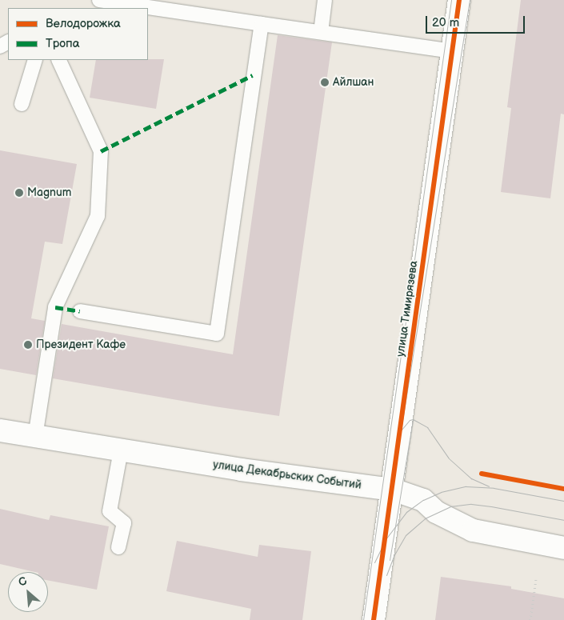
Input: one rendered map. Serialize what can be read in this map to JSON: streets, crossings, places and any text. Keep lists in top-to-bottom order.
{
  "streets": {
    "street": ["улица Тимирязева", "улица Декабрьских Событий"]
  },
  "crossings": [
    ["улица Тимирязева", "улица Декабрьских Событий"]
  ],
  "places": ["Айлшан", "Magnum", "Президент Кафе"],
  "legend": ["Велодорожка", "Тропа"],
  "scale_bar": "20 m",
  "north": "top left"
}
